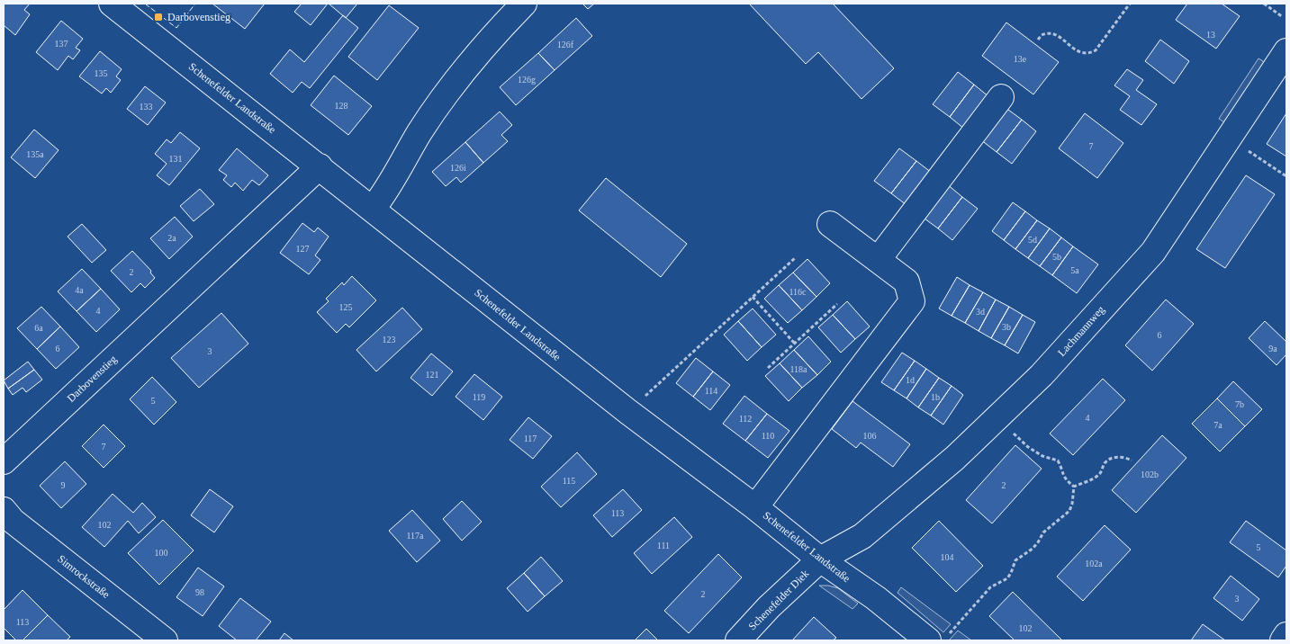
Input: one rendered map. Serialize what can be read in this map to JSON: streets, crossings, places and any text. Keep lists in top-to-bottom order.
{
  "streets": {
    "street": [
      "Schenefelder Landstraße",
      "Lachmannweg",
      "Darbovenstieg",
      "Simrockstraße",
      "Schenefelder Diek"
    ]
  },
  "crossings": [
    ["Schenefelder Landstraße", "Lachmannweg"],
    ["Schenefelder Landstraße", "Darbovenstieg"],
    ["Schenefelder Landstraße", "Schenefelder Diek"],
    ["Lachmannweg", "Schenefelder Diek"]
  ],
  "places": {
    "transit": ["Darbovenstieg"]
  },
  "house_numbers": [
    "13",
    "137",
    "126f",
    "13e",
    "135",
    "126g",
    "128",
    "133",
    "7",
    "135a",
    "131",
    "126i",
    "2a",
    "5d",
    "127",
    "5b",
    "5a",
    "2",
    "4a",
    "116c",
    "125",
    "4",
    "3d",
    "3b",
    "6a",
    "6",
    "123",
    "6",
    "9a",
    "3",
    "118a",
    "121",
    "1d",
    "114",
    "119",
    "1b",
    "5",
    "7b",
    "4",
    "112",
    "7a",
    "110",
    "106",
    "117",
    "7",
    "102b",
    "115",
    "9",
    "2",
    "113",
    "102",
    "117a",
    "111",
    "5",
    "100",
    "104",
    "102a",
    "98",
    "2",
    "3",
    "113",
    "102"
  ]
}
